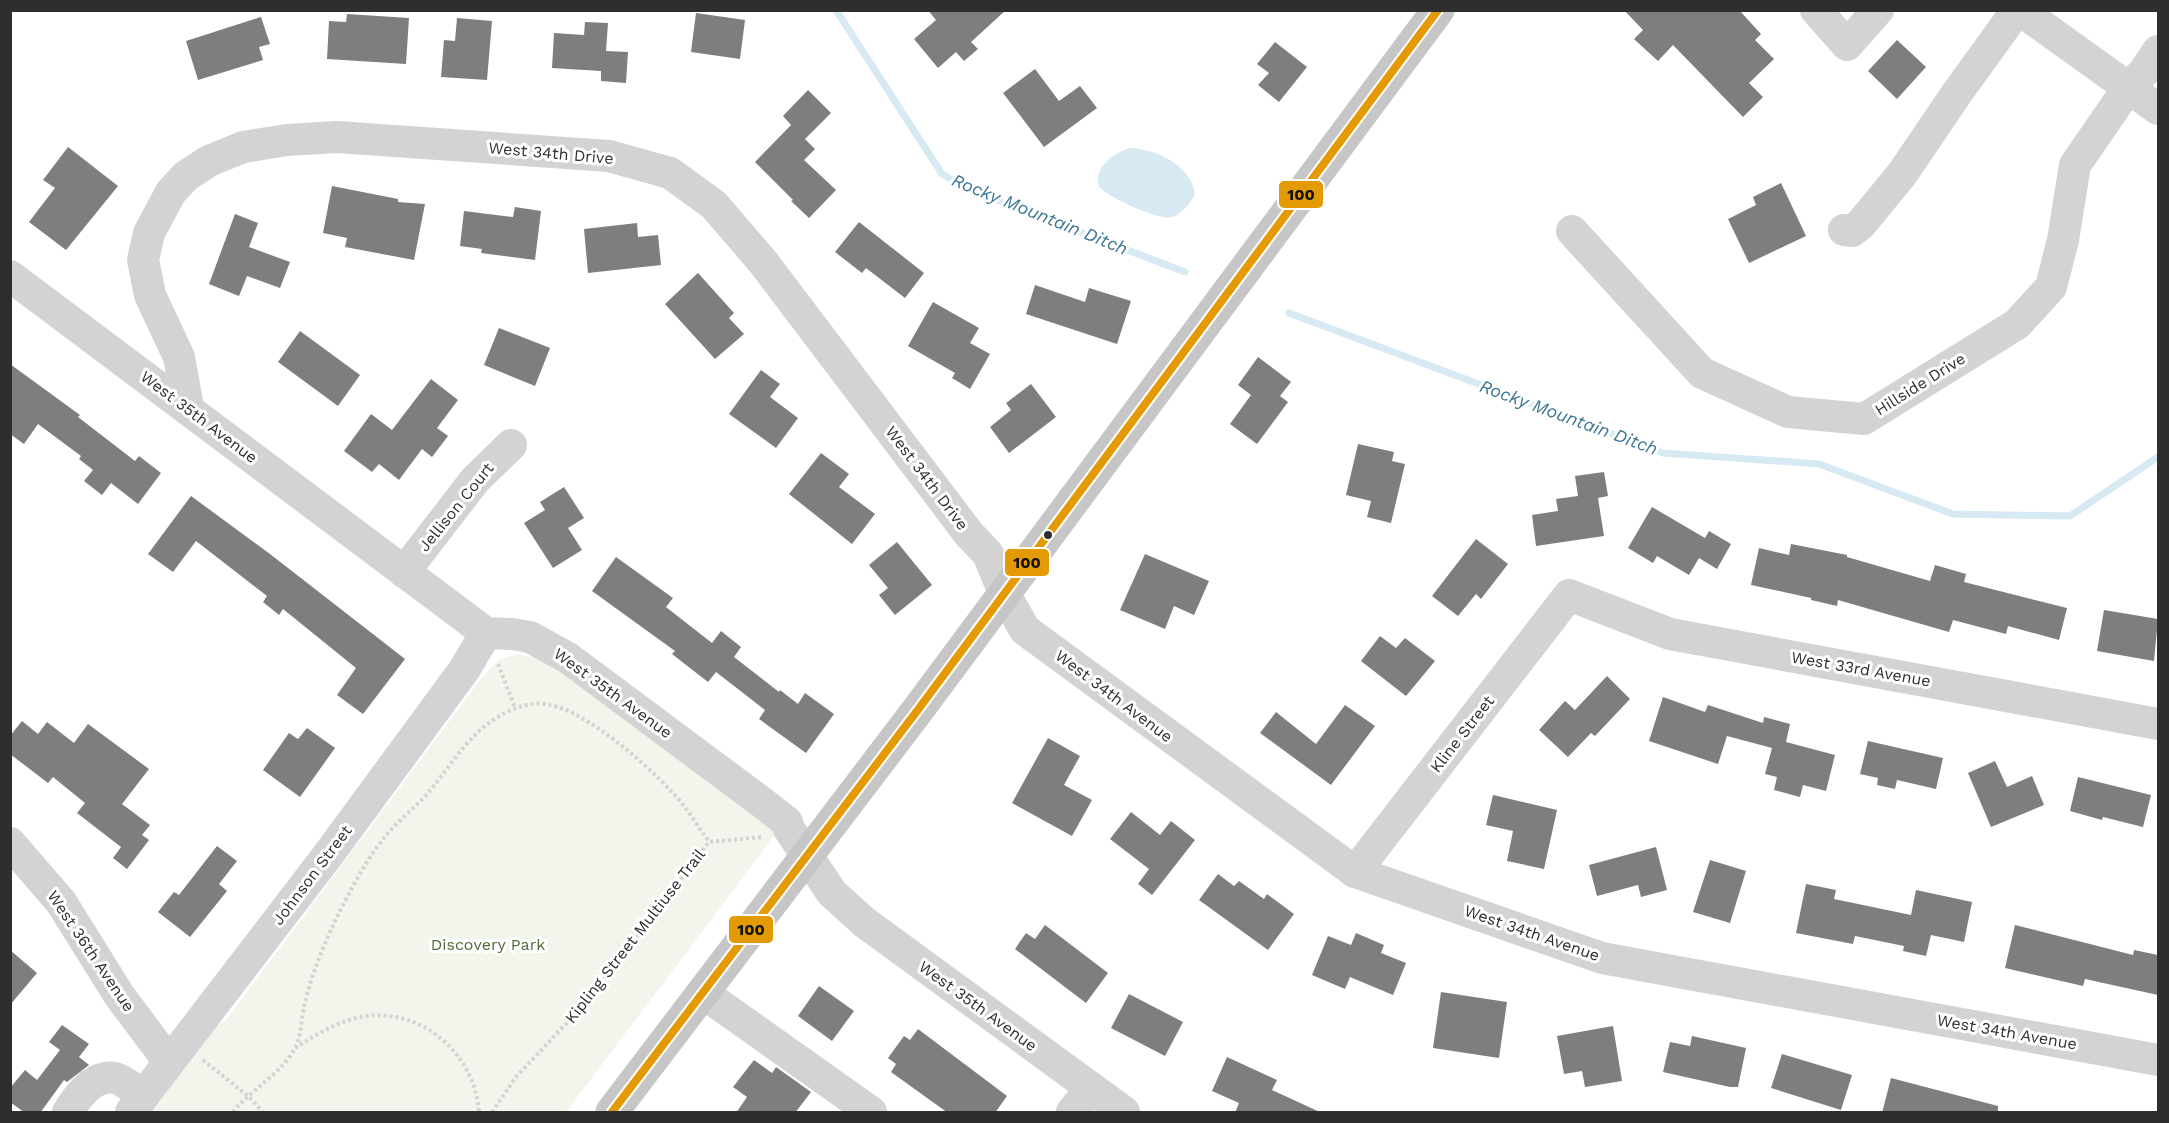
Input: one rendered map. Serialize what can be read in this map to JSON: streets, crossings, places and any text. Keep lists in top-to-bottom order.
{
  "streets": {
    "street": [
      "West 34th Drive",
      "Hillside Drive",
      "West 35th Avenue",
      "Jellison Court",
      "West 33rd Avenue",
      "West 34th Avenue",
      "Kline Street",
      "Johnson Street",
      "West 36th Avenue"
    ],
    "path": ["Kipling Street Multiuse Trail"]
  },
  "crossings": [
    ["West 34th Drive", "West 35th Avenue"],
    ["West 34th Drive", "West 34th Avenue"],
    ["West 35th Avenue", "Jellison Court"],
    ["West 35th Avenue", "Johnson Street"],
    ["West 33rd Avenue", "Kline Street"],
    ["West 34th Avenue", "Kline Street"],
    ["Johnson Street", "West 36th Avenue"]
  ],
  "water": ["Rocky Mountain Ditch"],
  "parks": ["Discovery Park"],
  "lines": ["transit line 100"]
}
